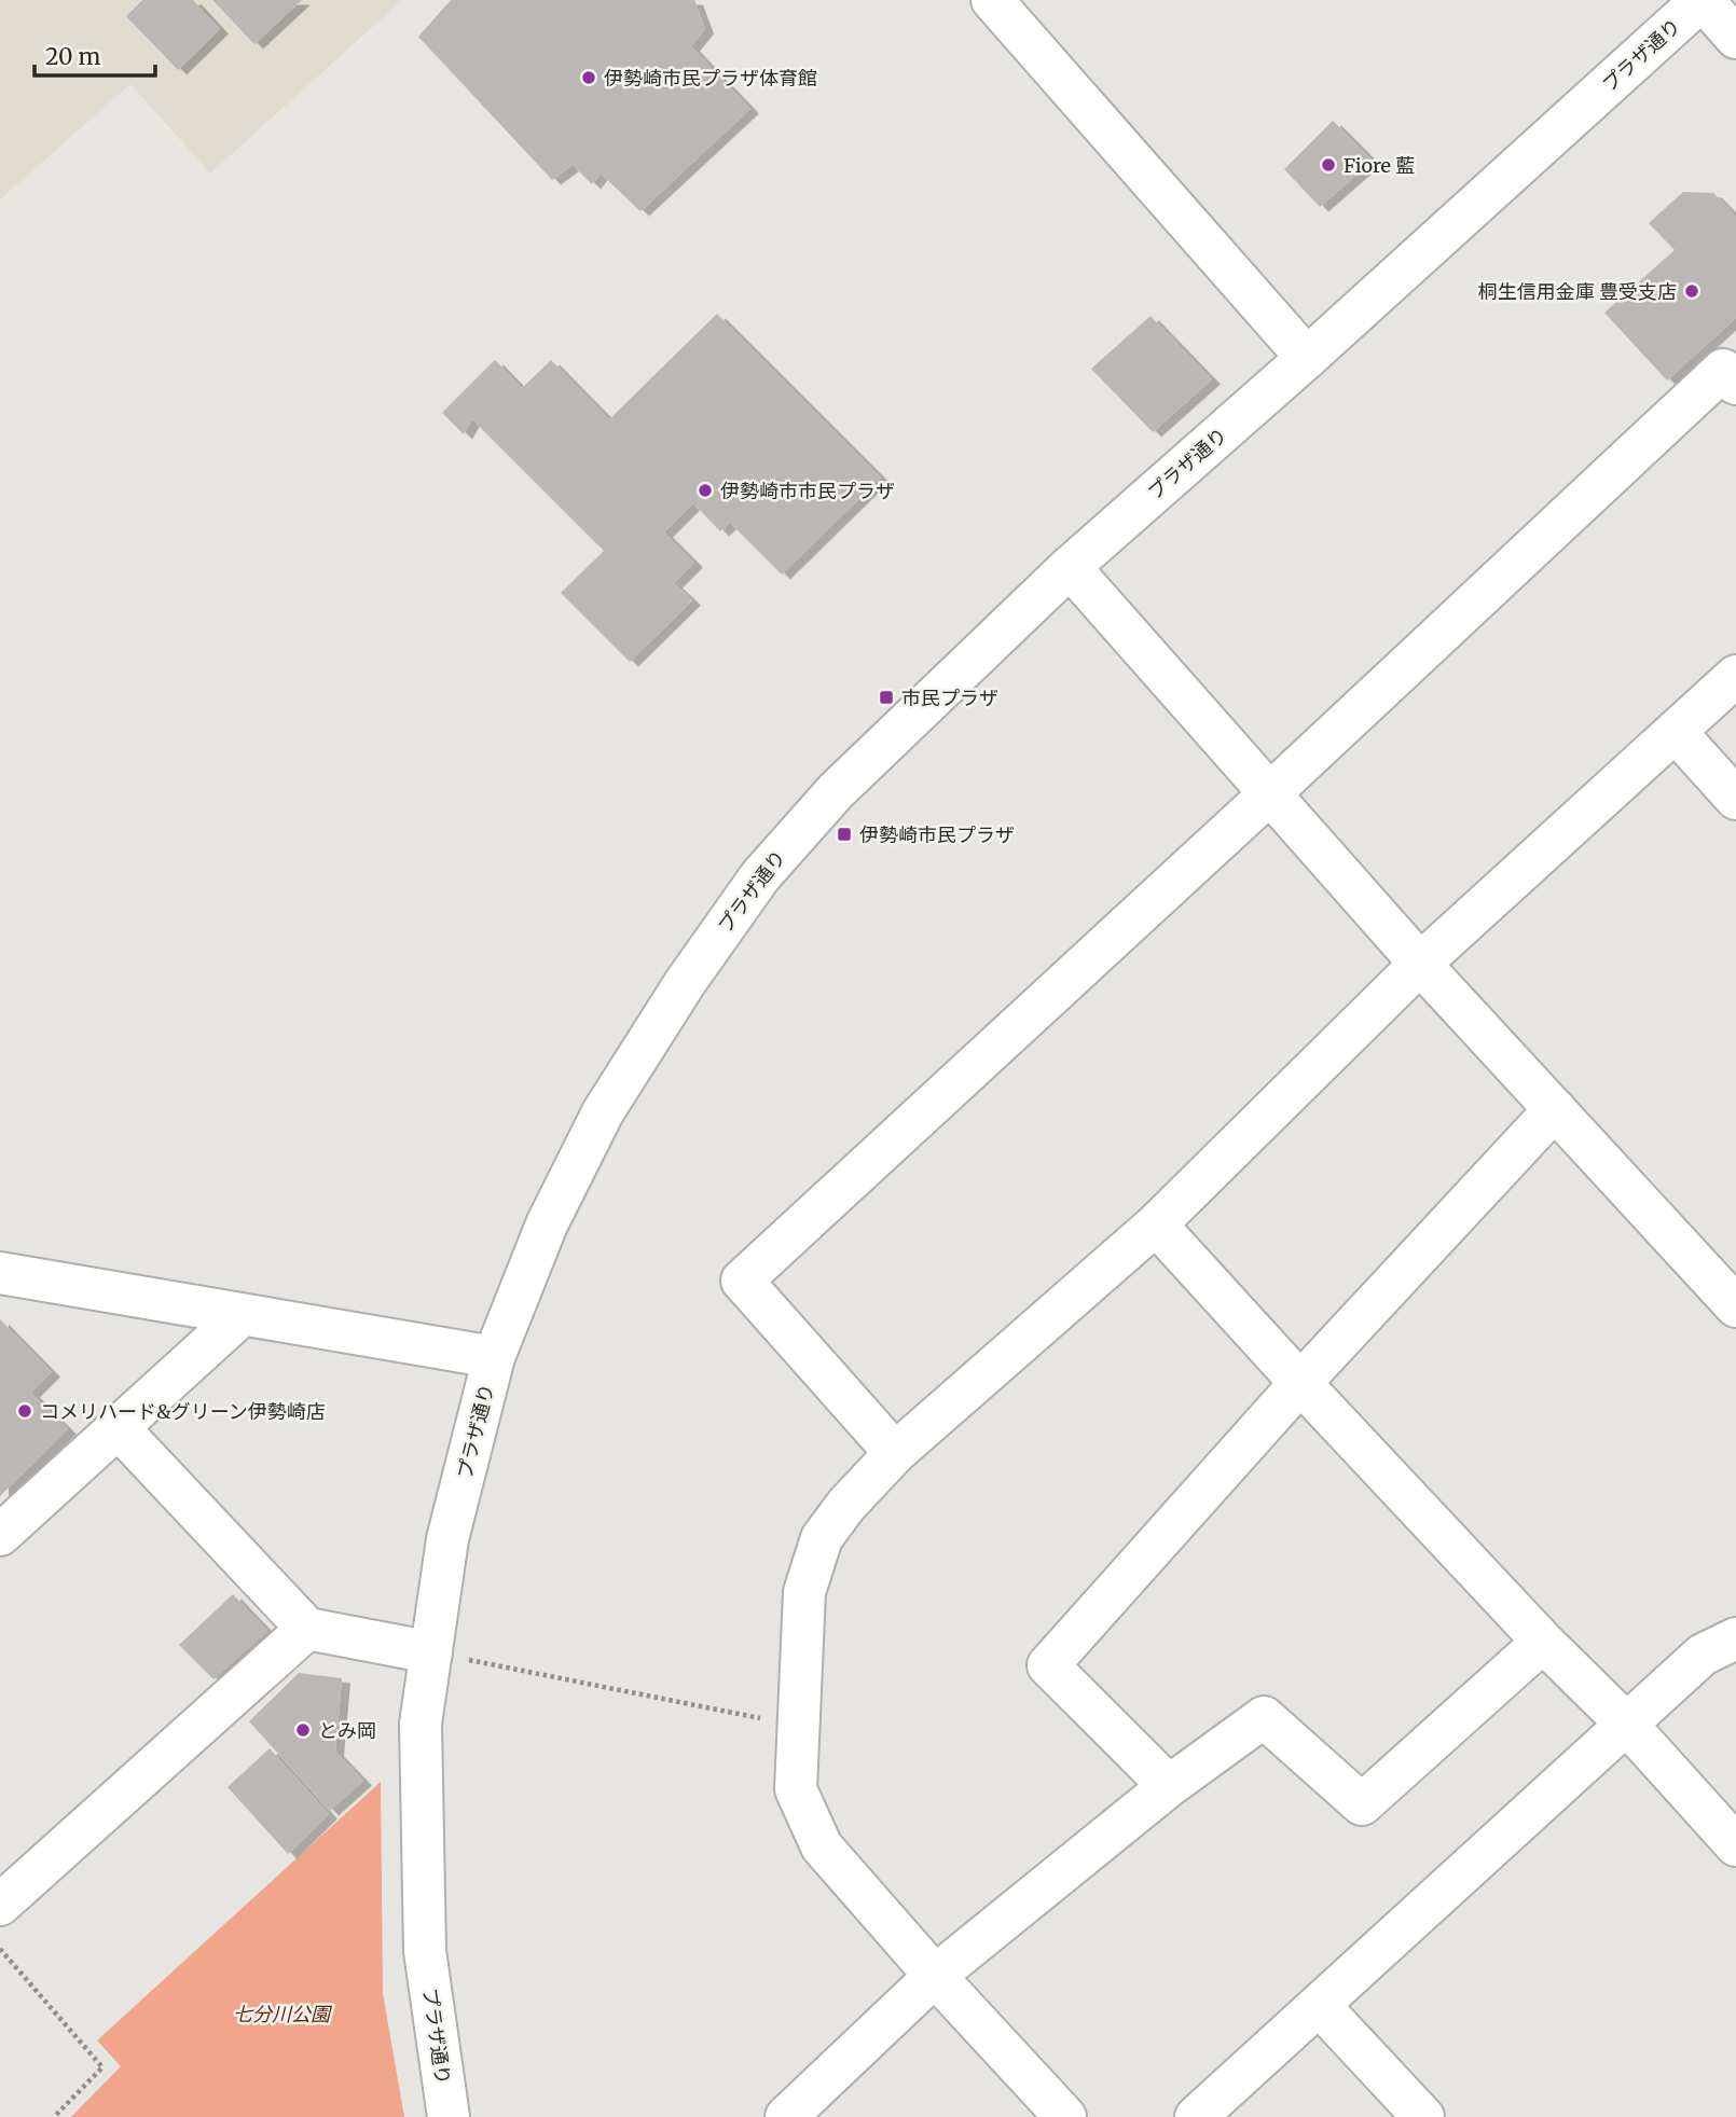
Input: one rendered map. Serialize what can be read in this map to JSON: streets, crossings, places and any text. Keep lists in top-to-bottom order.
{
  "streets": {
    "street": ["プラザ通り"]
  },
  "parks": ["七分川公園"],
  "places": {
    "other": [
      "伊勢崎市民プラザ体育館",
      "Fiore 藍",
      "桐生信用金庫 豊受支店",
      "伊勢崎市市民プラザ",
      "コメリハード&グリーン伊勢崎店",
      "とみ岡"
    ],
    "transit": ["市民プラザ", "伊勢崎市民プラザ"]
  },
  "scale_bar": "20 m"
}
